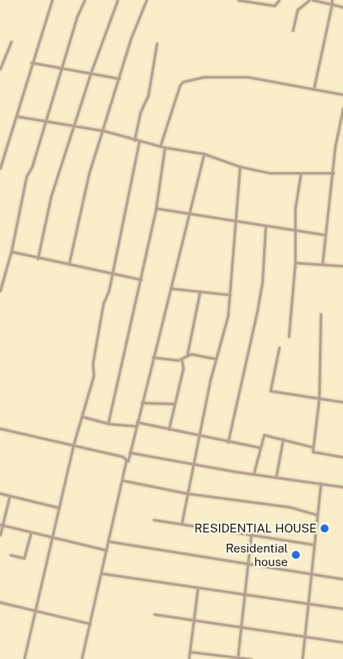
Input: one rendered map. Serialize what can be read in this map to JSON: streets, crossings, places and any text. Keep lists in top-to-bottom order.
{
  "places": ["RESIDENTIAL HOUSE", "Residential house"]
}
